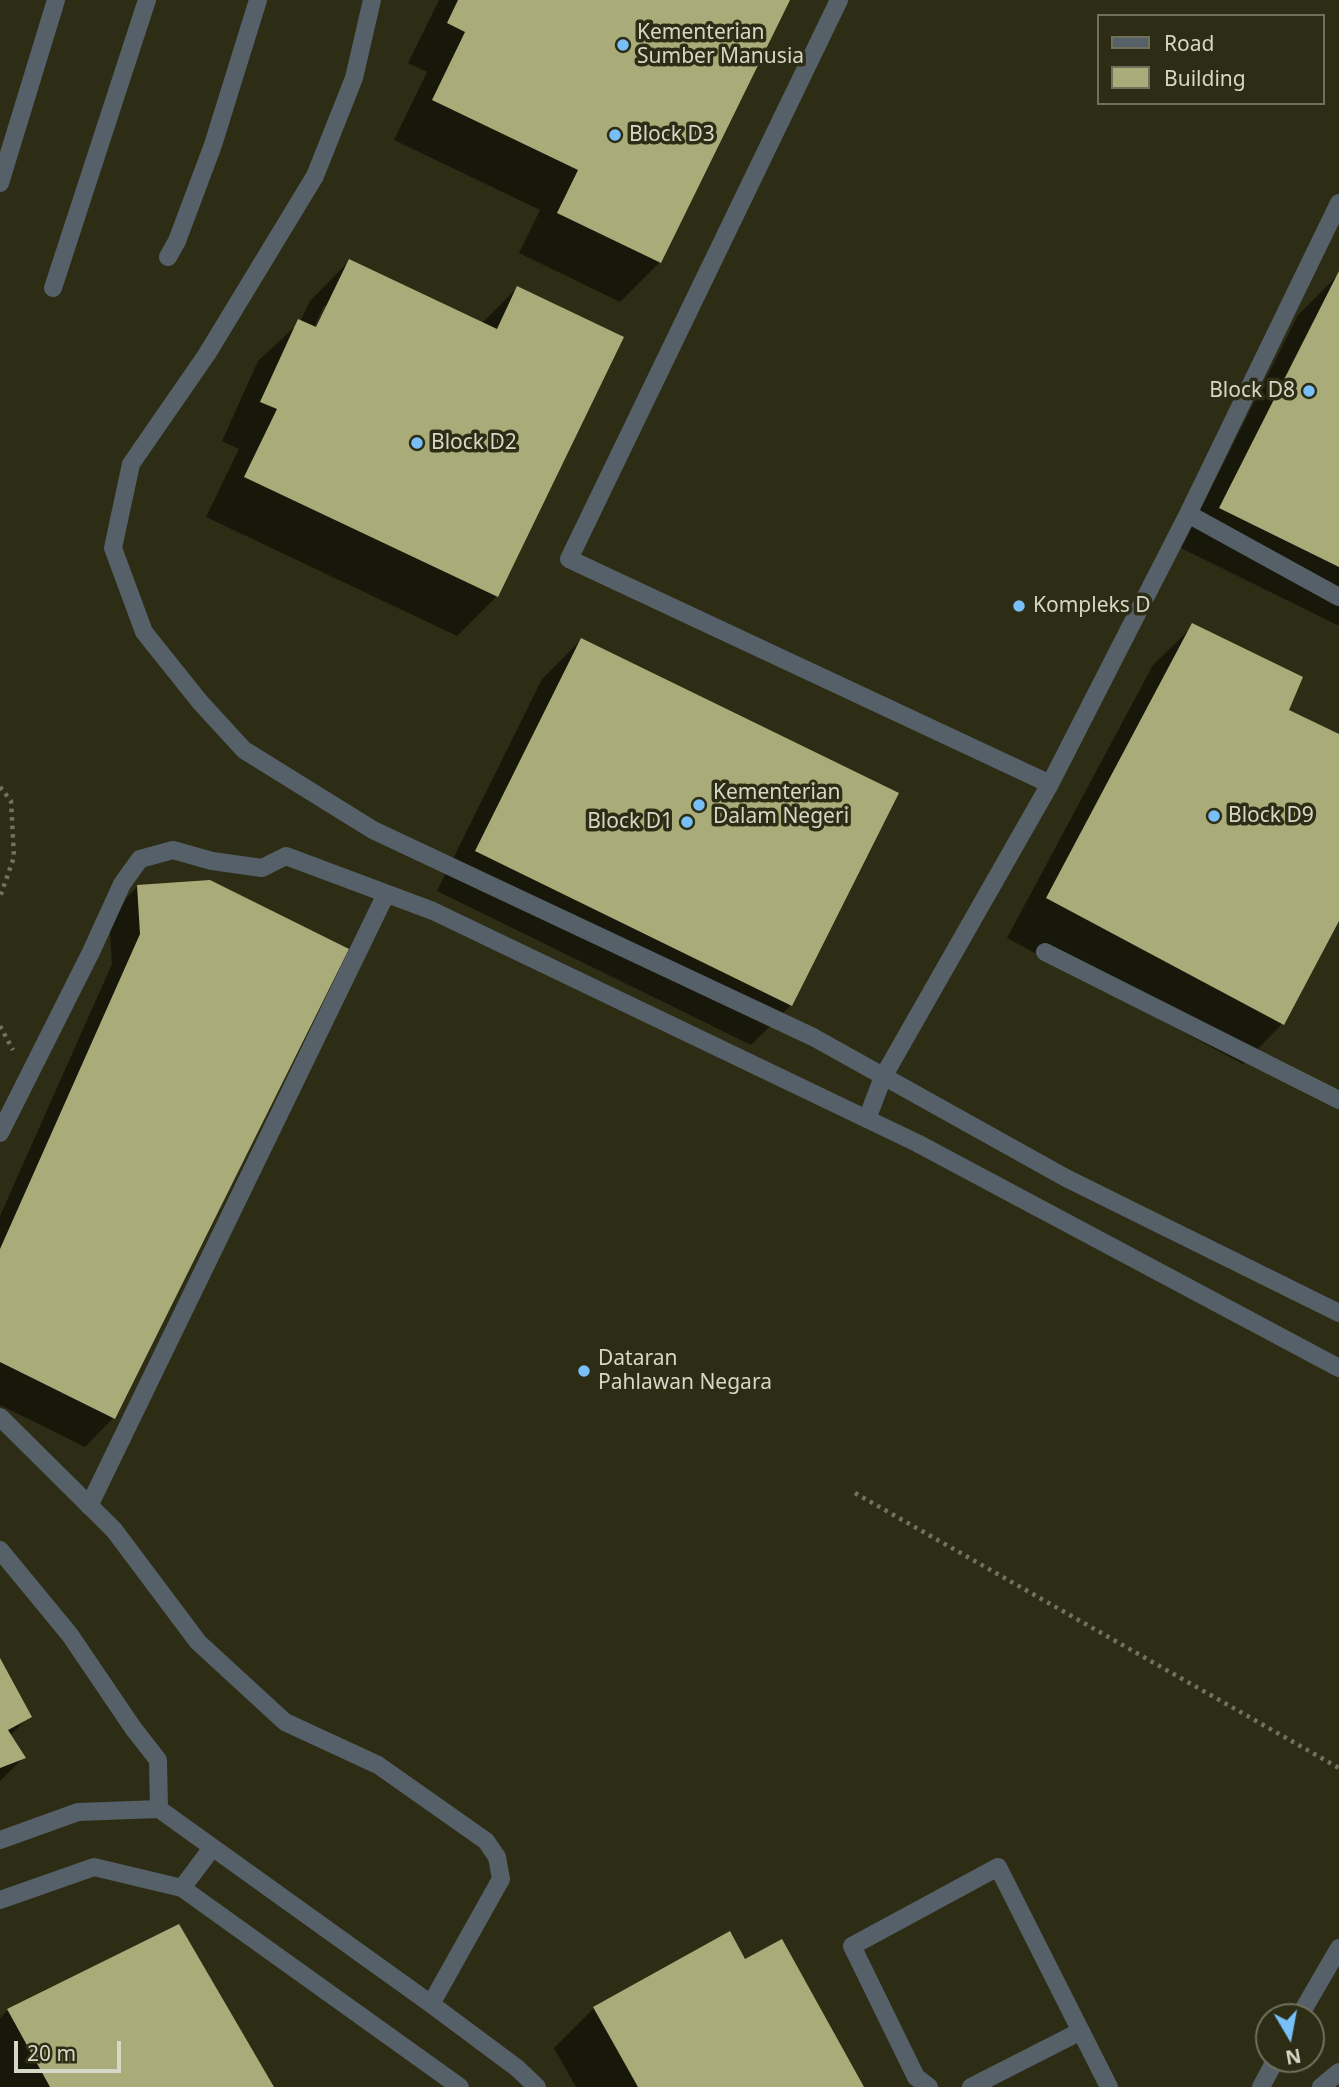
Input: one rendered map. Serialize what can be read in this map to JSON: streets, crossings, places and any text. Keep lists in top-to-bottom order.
{
  "places": [
    "Kementerian Sumber Manusia",
    "Block D3",
    "Block D8",
    "Block D2",
    "Kompleks D",
    "Kementerian Dalam Negeri",
    "Block D9",
    "Block D1",
    "Dataran Pahlawan Negara"
  ],
  "legend": ["Road", "Building"],
  "scale_bar": "20 m",
  "north": "bottom"
}
